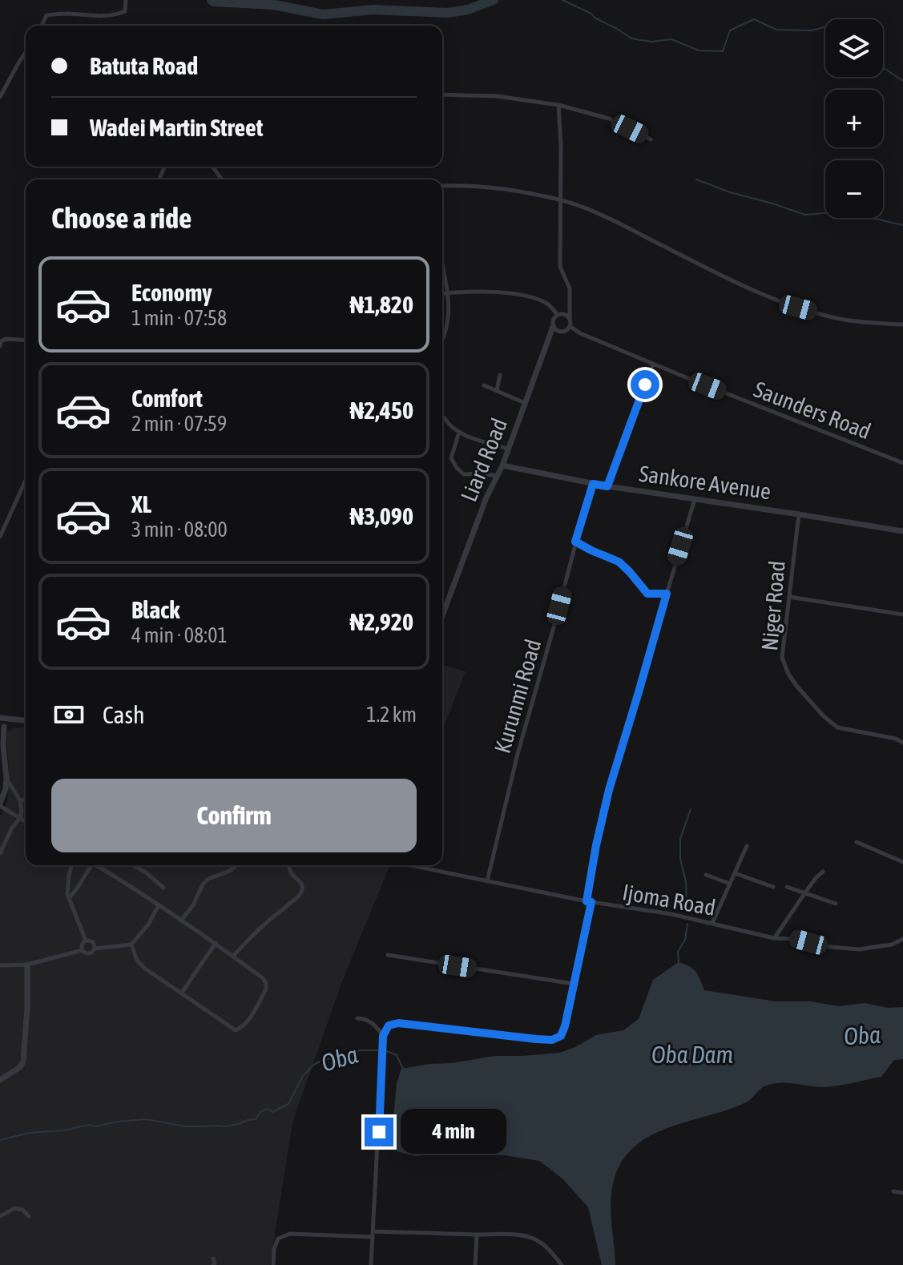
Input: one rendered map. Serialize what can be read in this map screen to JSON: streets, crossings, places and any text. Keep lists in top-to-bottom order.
{
  "streets": {
    "street": [
      "Saunders Road",
      "Liard Road",
      "Sankore Avenue",
      "Niger Road",
      "Kurunmi Road",
      "Ijoma Road"
    ]
  },
  "crossings": [
    ["Saunders Road", "Liard Road"],
    ["Liard Road", "Sankore Avenue"],
    ["Sankore Avenue", "Niger Road"],
    ["Sankore Avenue", "Kurunmi Road"],
    ["Kurunmi Road", "Ijoma Road"]
  ],
  "water": ["Oba", "Oba Dam"],
  "page": {
    "map_buttons": ["+", "−"],
    "banner": ["Batuta Road", "Wadei Martin Street"],
    "heading": "Choose a ride",
    "list": [
      {
        "name": "Economy",
        "note": "1 min · 07:58",
        "value": "₦1,820"
      },
      {
        "name": "Comfort",
        "note": "2 min · 07:59",
        "value": "₦2,450"
      },
      {
        "name": "XL",
        "note": "3 min · 08:00",
        "value": "₦3,090"
      },
      {
        "name": "Black",
        "note": "4 min · 08:01",
        "value": "₦2,920"
      }
    ],
    "pay": ["Cash", "1.2 km"],
    "buttons": "Confirm",
    "bubble": "4 min"
  }
}
